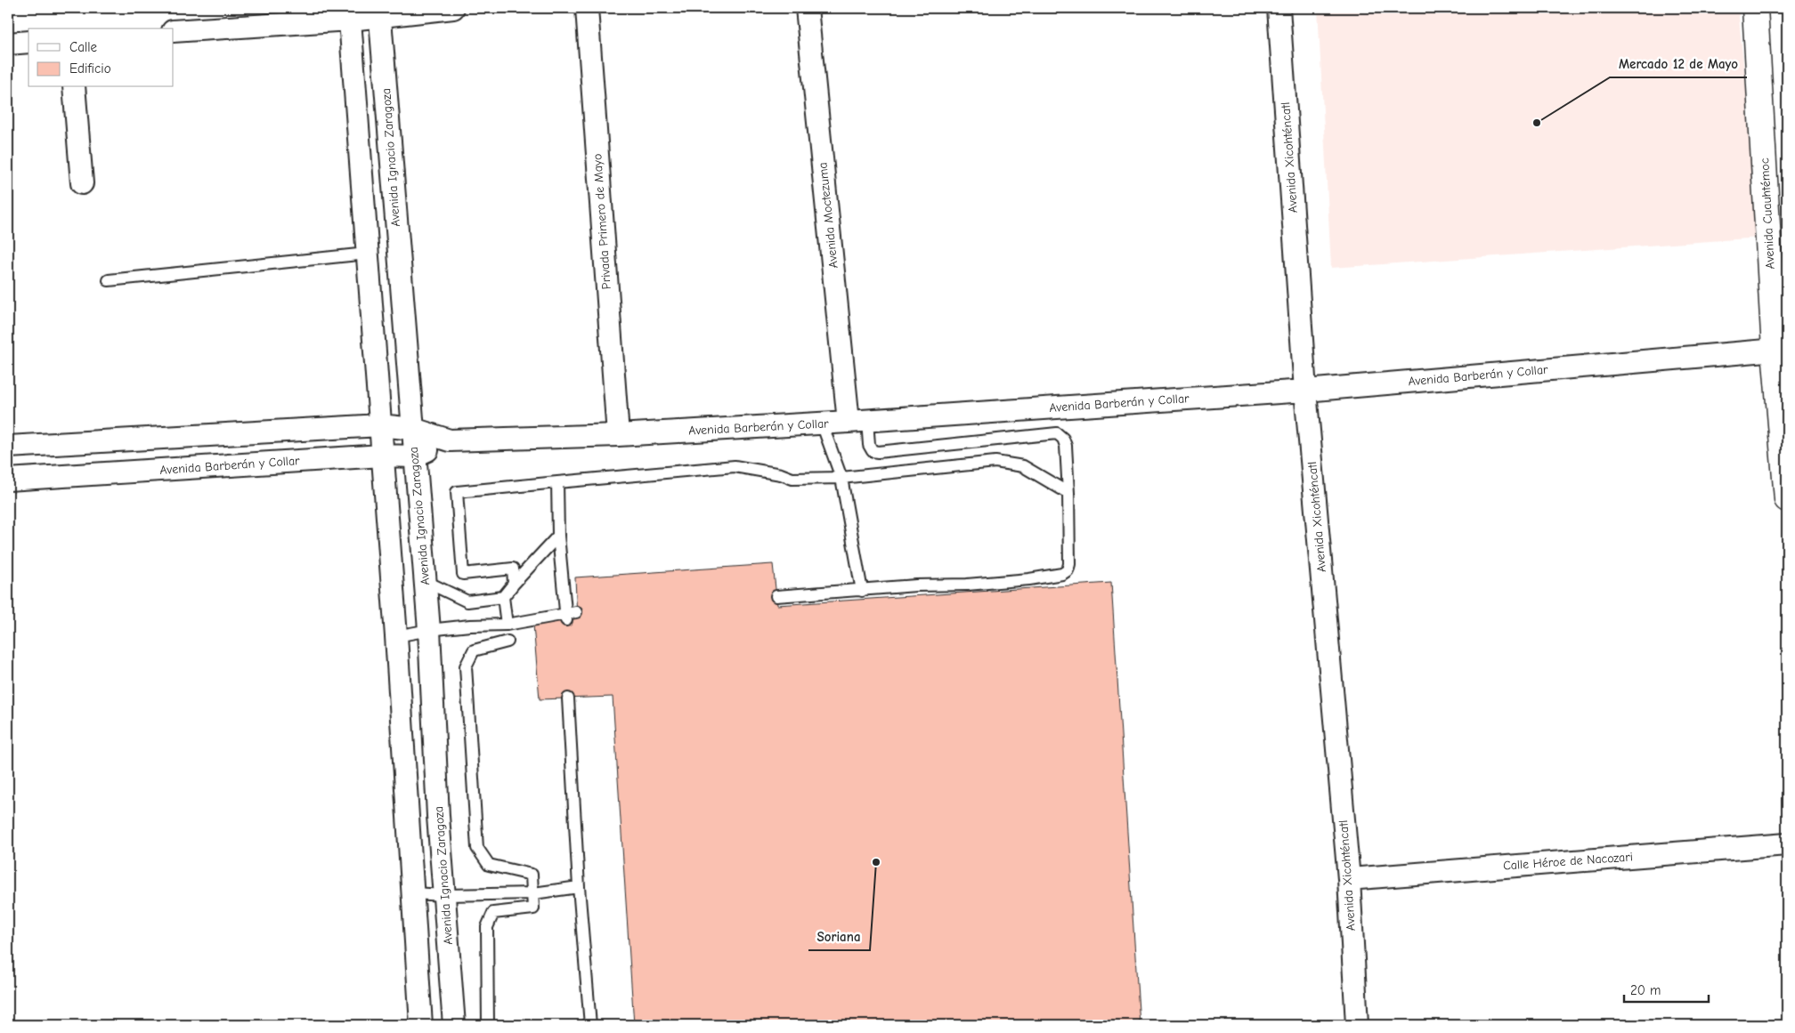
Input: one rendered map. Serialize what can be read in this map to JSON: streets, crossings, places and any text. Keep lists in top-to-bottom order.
{
  "streets": {
    "main road": ["Avenida Cuauhtémoc"],
    "street": [
      "Avenida Ignacio Zaragoza",
      "Avenida Xicohténcatl",
      "Avenida Moctezuma",
      "Privada Primero de Mayo",
      "Avenida Barberán y Collar",
      "Calle Héroe de Nacozari"
    ]
  },
  "crossings": [
    ["Avenida Ignacio Zaragoza", "Avenida Barberán y Collar"],
    ["Avenida Xicohténcatl", "Avenida Barberán y Collar"],
    ["Avenida Xicohténcatl", "Calle Héroe de Nacozari"],
    ["Avenida Cuauhtémoc", "Avenida Barberán y Collar"],
    ["Avenida Moctezuma", "Avenida Barberán y Collar"],
    ["Privada Primero de Mayo", "Avenida Barberán y Collar"]
  ],
  "places": ["Mercado 12 de Mayo", "Soriana"],
  "legend": ["Calle", "Edificio"],
  "scale_bar": "20 m"
}
